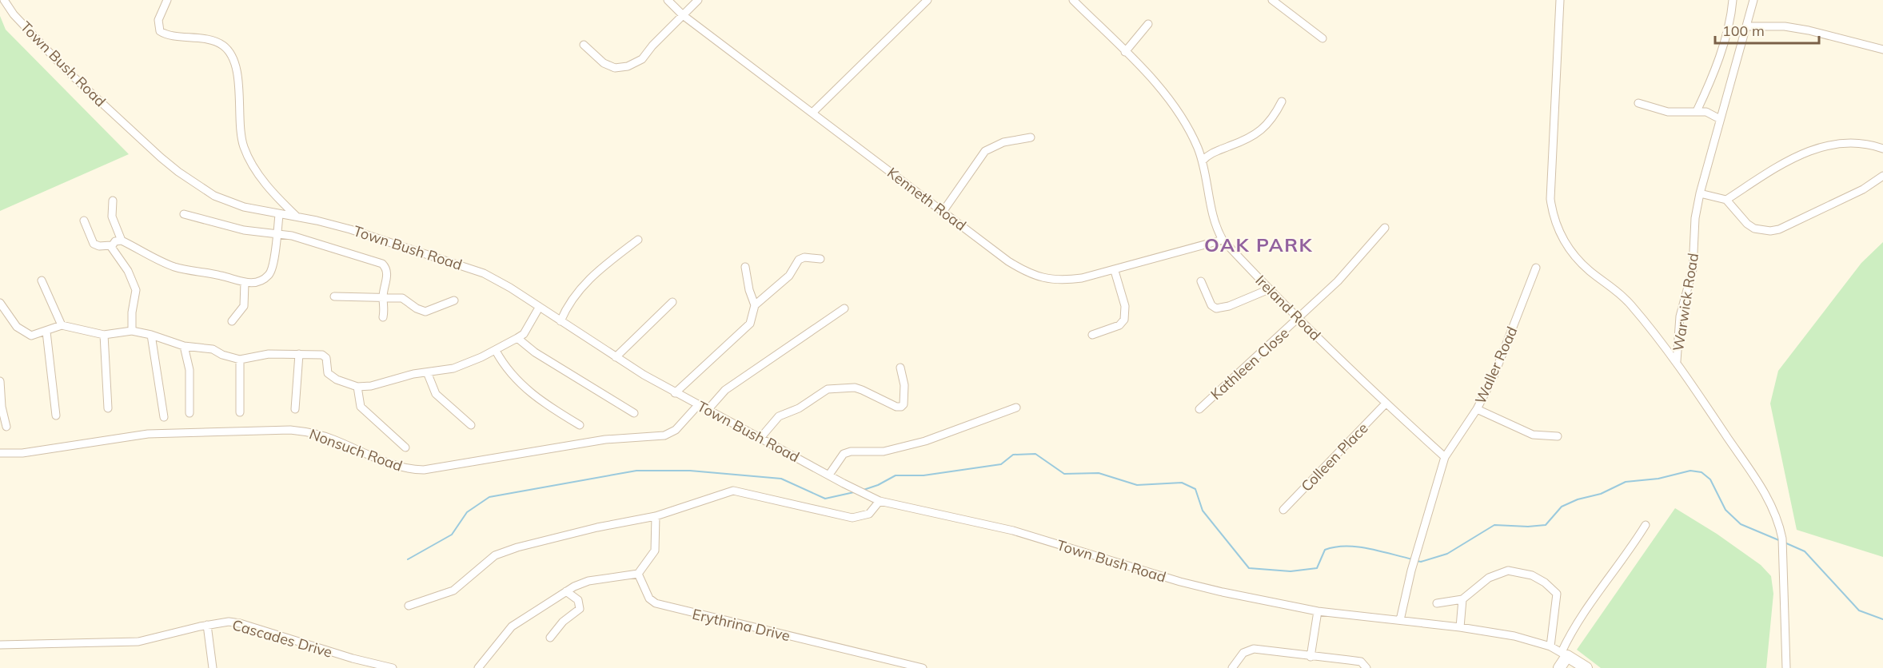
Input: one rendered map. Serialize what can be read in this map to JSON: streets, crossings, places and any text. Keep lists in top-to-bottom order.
{
  "streets": {
    "street": [
      "Town Bush Road",
      "Kenneth Road",
      "Warwick Road",
      "Ireland Road",
      "Kathleen Close",
      "Waller Road",
      "Nonsuch Road",
      "Colleen Place",
      "Erythrina Drive",
      "Cascades Drive"
    ]
  },
  "crossings": [
    ["Town Bush Road", "Nonsuch Road"],
    ["Kenneth Road", "Ireland Road"],
    ["Ireland Road", "Kathleen Close"],
    ["Ireland Road", "Waller Road"],
    ["Ireland Road", "Colleen Place"]
  ],
  "districts": ["OAK PARK"],
  "scale_bar": "100 m"
}
